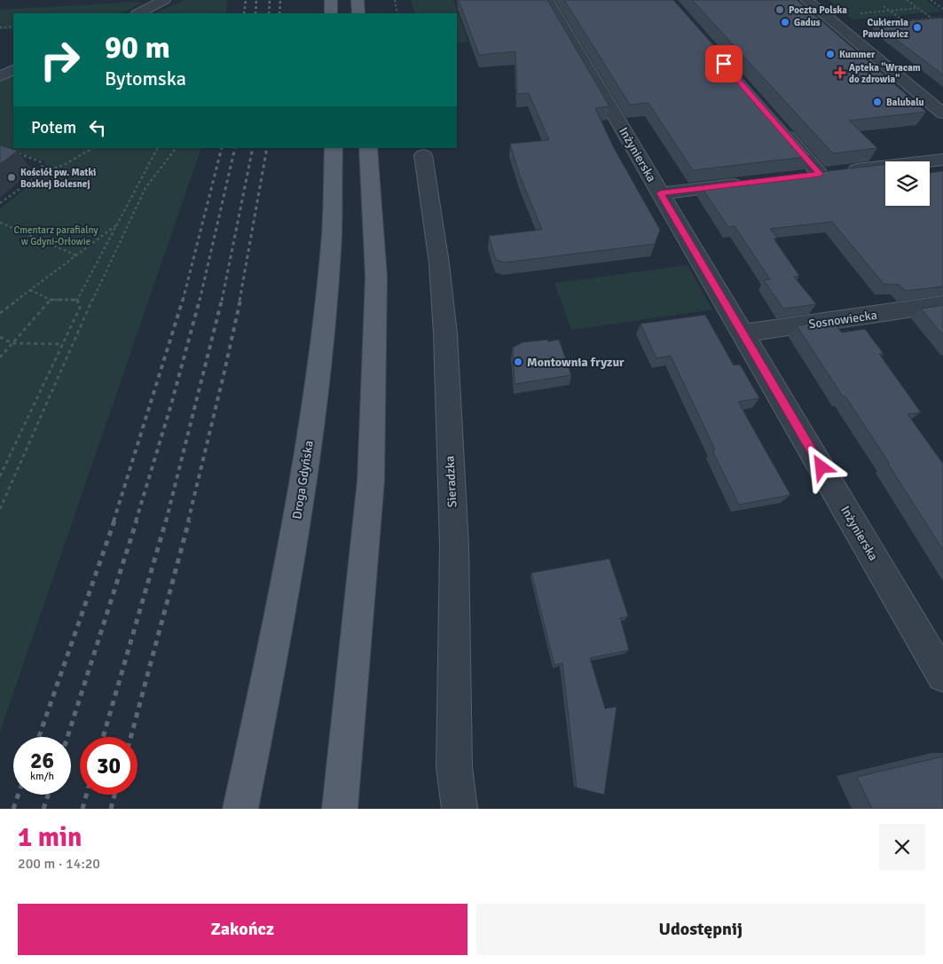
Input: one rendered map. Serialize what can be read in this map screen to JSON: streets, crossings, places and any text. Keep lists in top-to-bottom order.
{
  "streets": {
    "main road": ["Droga Gdyńska"],
    "street": ["Inżynierska", "Sosnowiecka", "Sieradzka"]
  },
  "crossings": [
    ["Inżynierska", "Sosnowiecka"]
  ],
  "parks": ["Cmentarz parafialny w Gdyni-Orłowie"],
  "places": {
    "other": [
      "Poczta Polska",
      "Gadus",
      "Cukiernia Pawłowicz",
      "Kummer",
      "Balubalu",
      "Kościół pw. Matki Boskiej Bolesnej",
      "Montownia fryzur"
    ],
    "health": ["Apteka ''Wracam do zdrowia''"]
  },
  "page": {
    "turn": ["90 m", "Bytomska"],
    "then": "Potem",
    "speed": "26 km/h",
    "limit": "30",
    "heading": ["1 min", "200 m · 14:20"],
    "buttons": ["Zakończ", "Udostępnij"]
  }
}
